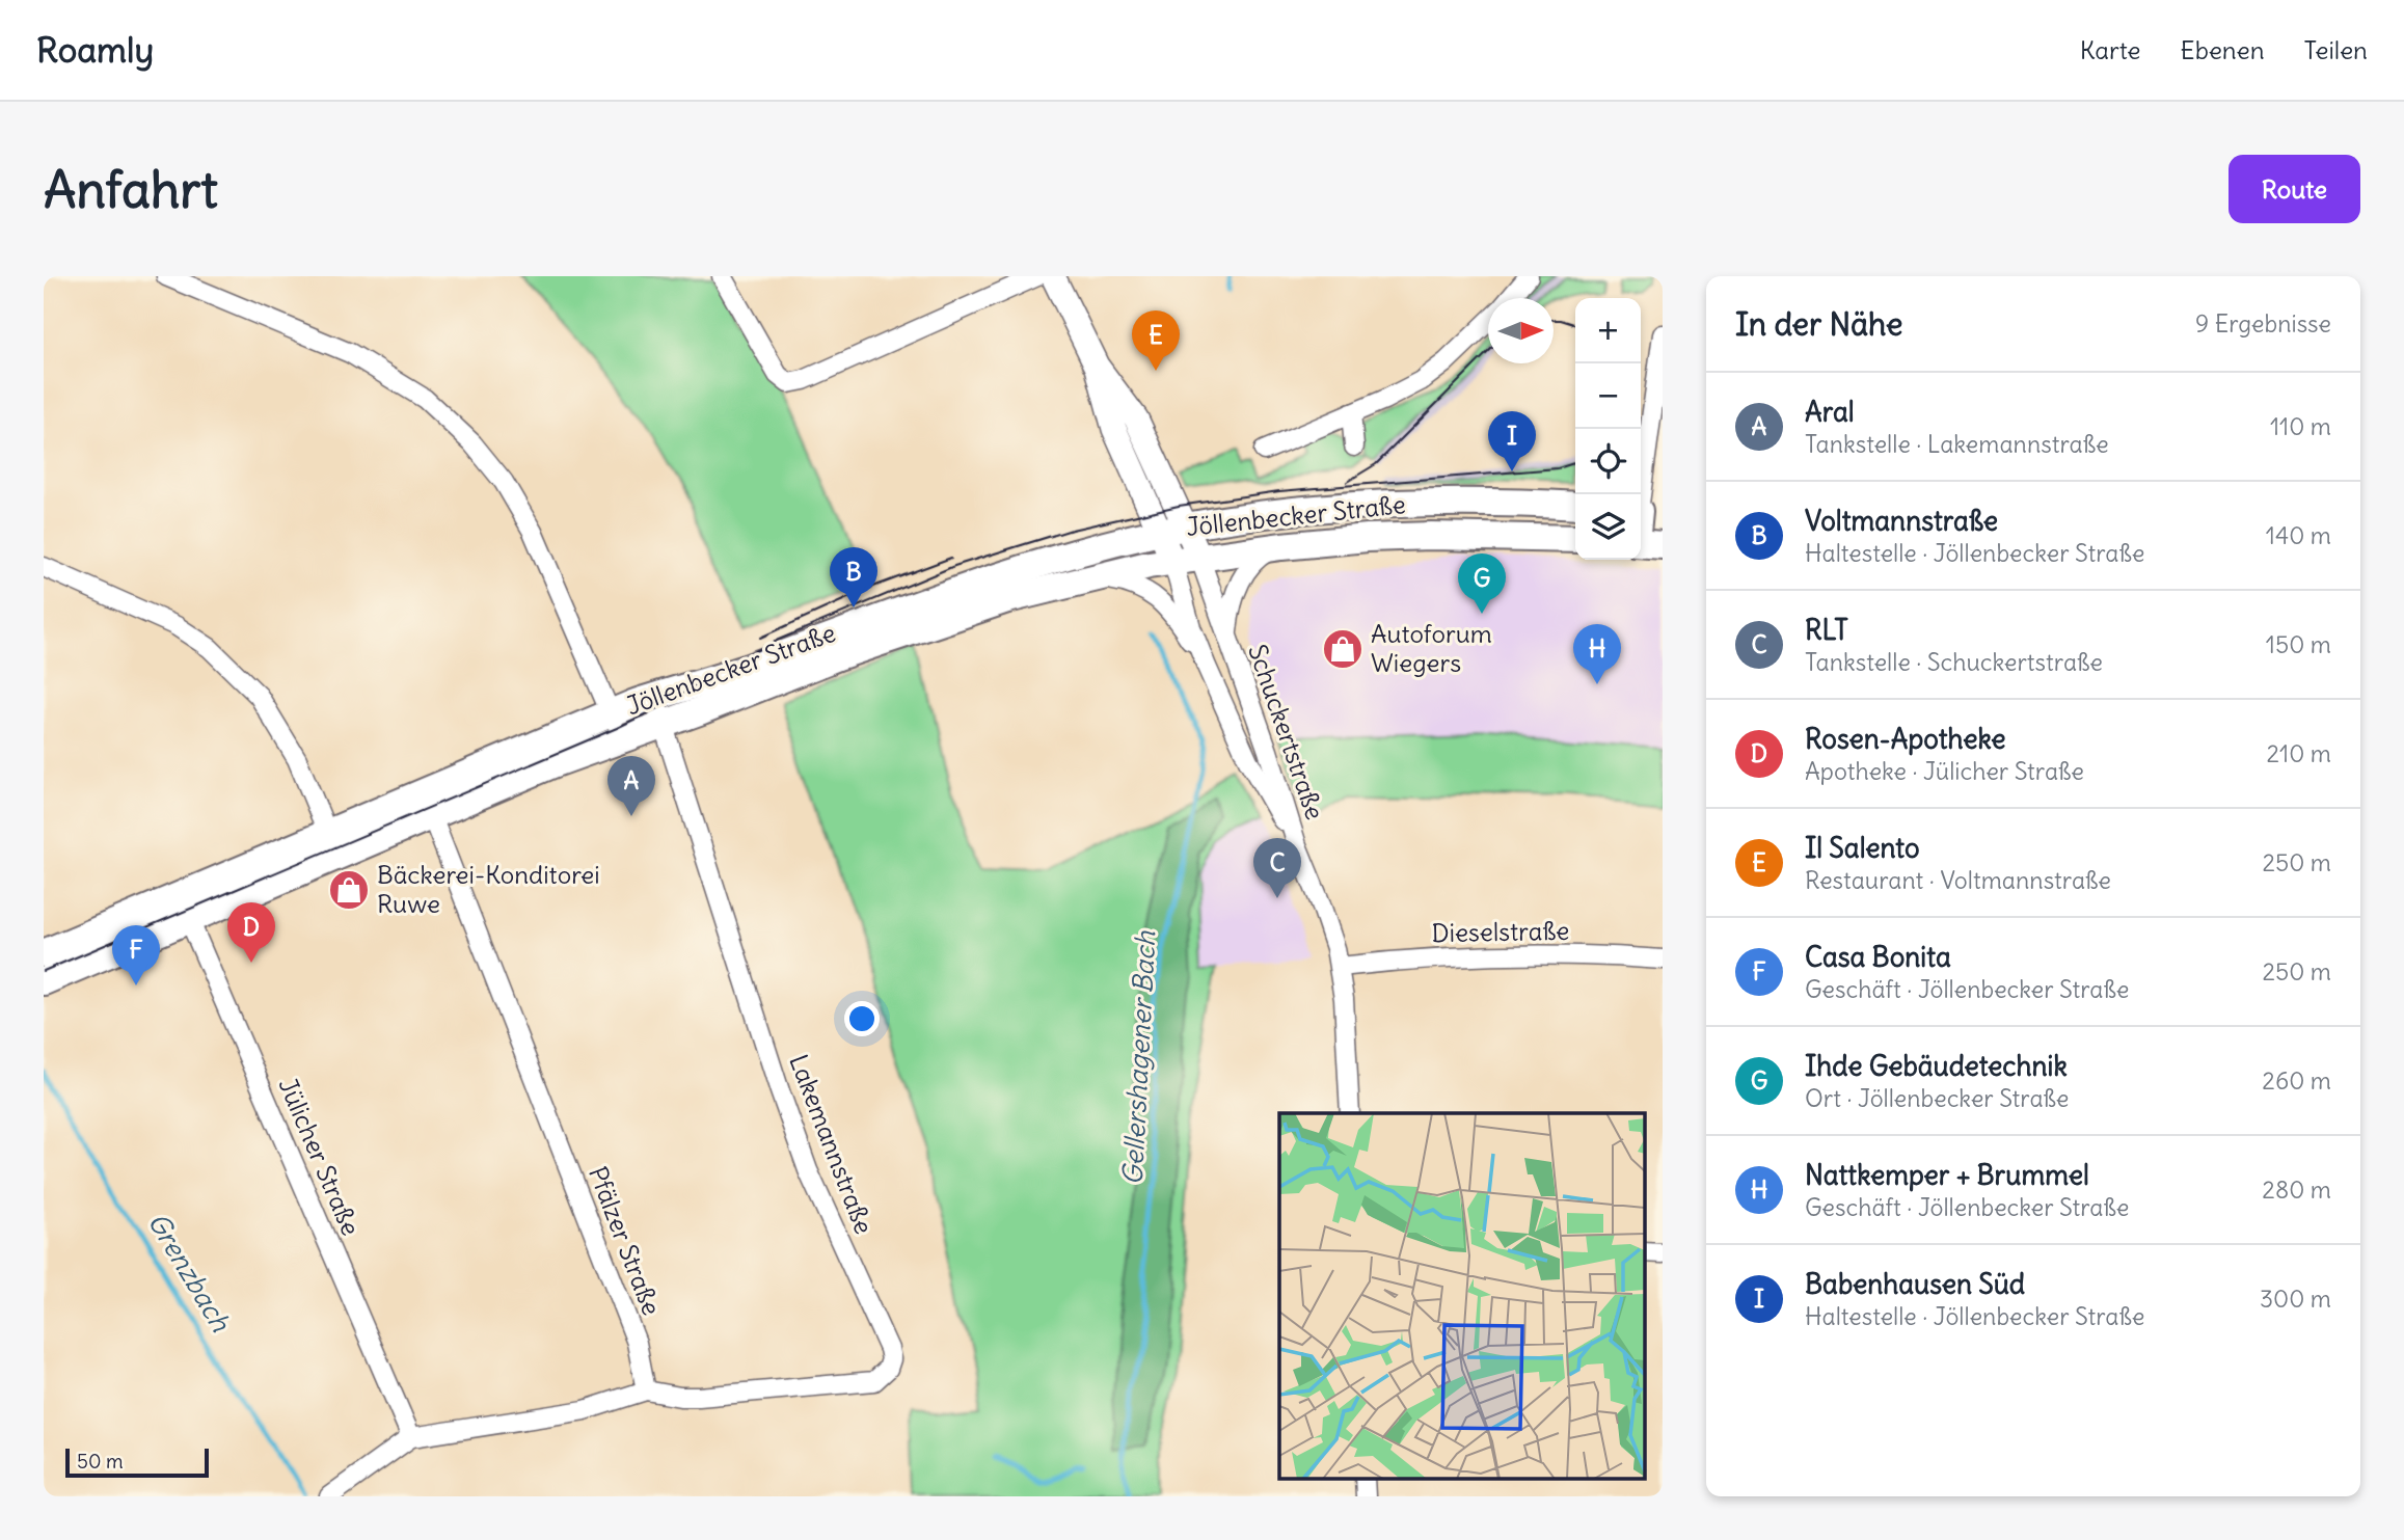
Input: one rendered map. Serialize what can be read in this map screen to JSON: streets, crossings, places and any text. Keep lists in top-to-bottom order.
{
  "streets": {
    "main road": ["Jöllenbecker Straße"],
    "street": [
      "Schuckertstraße",
      "Dieselstraße",
      "Lakemannstraße",
      "Jülicher Straße",
      "Pfälzer Straße"
    ]
  },
  "crossings": [
    ["Jöllenbecker Straße", "Schuckertstraße"],
    ["Jöllenbecker Straße", "Lakemannstraße"],
    ["Jöllenbecker Straße", "Jülicher Straße"],
    ["Jöllenbecker Straße", "Pfälzer Straße"],
    ["Schuckertstraße", "Dieselstraße"],
    ["Lakemannstraße", "Pfälzer Straße"]
  ],
  "water": ["Gellershagener Bach", "Grenzbach"],
  "places": {
    "shop": ["Autoforum Wiegers", "Bäckerei-Konditorei Ruwe"]
  },
  "scale_bar": "50 m",
  "north": "right",
  "page": {
    "header": "Roamly",
    "nav": ["Karte", "Ebenen", "Teilen"],
    "buttons": "Route",
    "title": "Anfahrt",
    "heading": ["In der Nähe", "9 Ergebnisse"],
    "map_buttons": ["+", "−"],
    "pins": [
      "E",
      "I",
      "B",
      "G",
      "H",
      "A",
      "C",
      "D",
      "F"
    ],
    "list": [
      {
        "mark": "A",
        "name": "Aral",
        "note": "Tankstelle · Lakemannstraße",
        "value": "110 m"
      },
      {
        "mark": "B",
        "name": "Voltmannstraße",
        "note": "Haltestelle · Jöllenbecker Straße",
        "value": "140 m"
      },
      {
        "mark": "C",
        "name": "RLT",
        "note": "Tankstelle · Schuckertstraße",
        "value": "150 m"
      },
      {
        "mark": "D",
        "name": "Rosen-Apotheke",
        "note": "Apotheke · Jülicher Straße",
        "value": "210 m"
      },
      {
        "mark": "E",
        "name": "Il Salento",
        "note": "Restaurant · Voltmannstraße",
        "value": "250 m"
      },
      {
        "mark": "F",
        "name": "Casa Bonita",
        "note": "Geschäft · Jöllenbecker Straße",
        "value": "250 m"
      },
      {
        "mark": "G",
        "name": "Ihde Gebäudetechnik",
        "note": "Ort · Jöllenbecker Straße",
        "value": "260 m"
      },
      {
        "mark": "H",
        "name": "Nattkemper + Brummel",
        "note": "Geschäft · Jöllenbecker Straße",
        "value": "280 m"
      },
      {
        "mark": "I",
        "name": "Babenhausen Süd",
        "note": "Haltestelle · Jöllenbecker Straße",
        "value": "300 m"
      }
    ],
    "scale": "50 m"
  }
}
